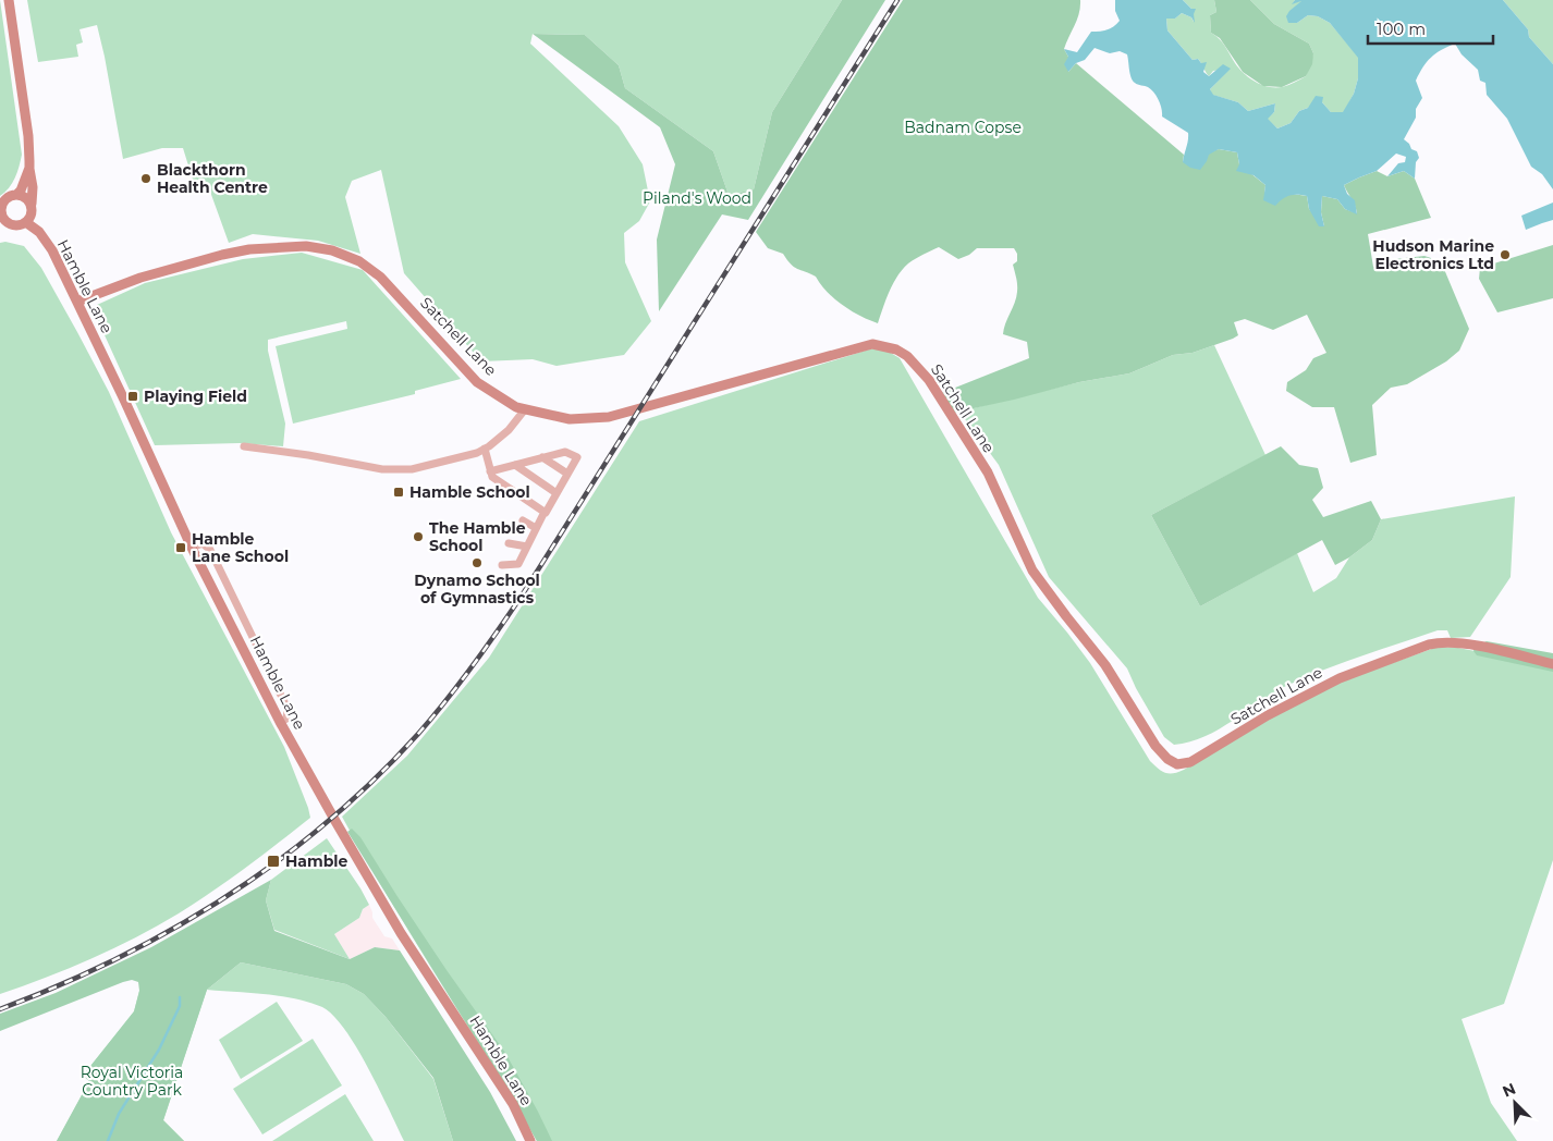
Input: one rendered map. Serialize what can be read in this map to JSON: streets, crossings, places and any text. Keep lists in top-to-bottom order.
{
  "streets": {
    "street": ["Hamble Lane", "Satchell Lane"]
  },
  "crossings": [
    ["Hamble Lane", "Satchell Lane"]
  ],
  "parks": ["Badnam Copse", "Piland's Wood", "Royal Victoria Country Park"],
  "places": {
    "other": [
      "Blackthorn Health Centre",
      "Hudson Marine Electronics Ltd",
      "The Hamble School",
      "Dynamo School of Gymnastics"
    ],
    "transit": [
      "Playing Field",
      "Hamble School",
      "Hamble Lane School",
      "Hamble"
    ]
  },
  "scale_bar": "100 m",
  "north": "top left"
}
